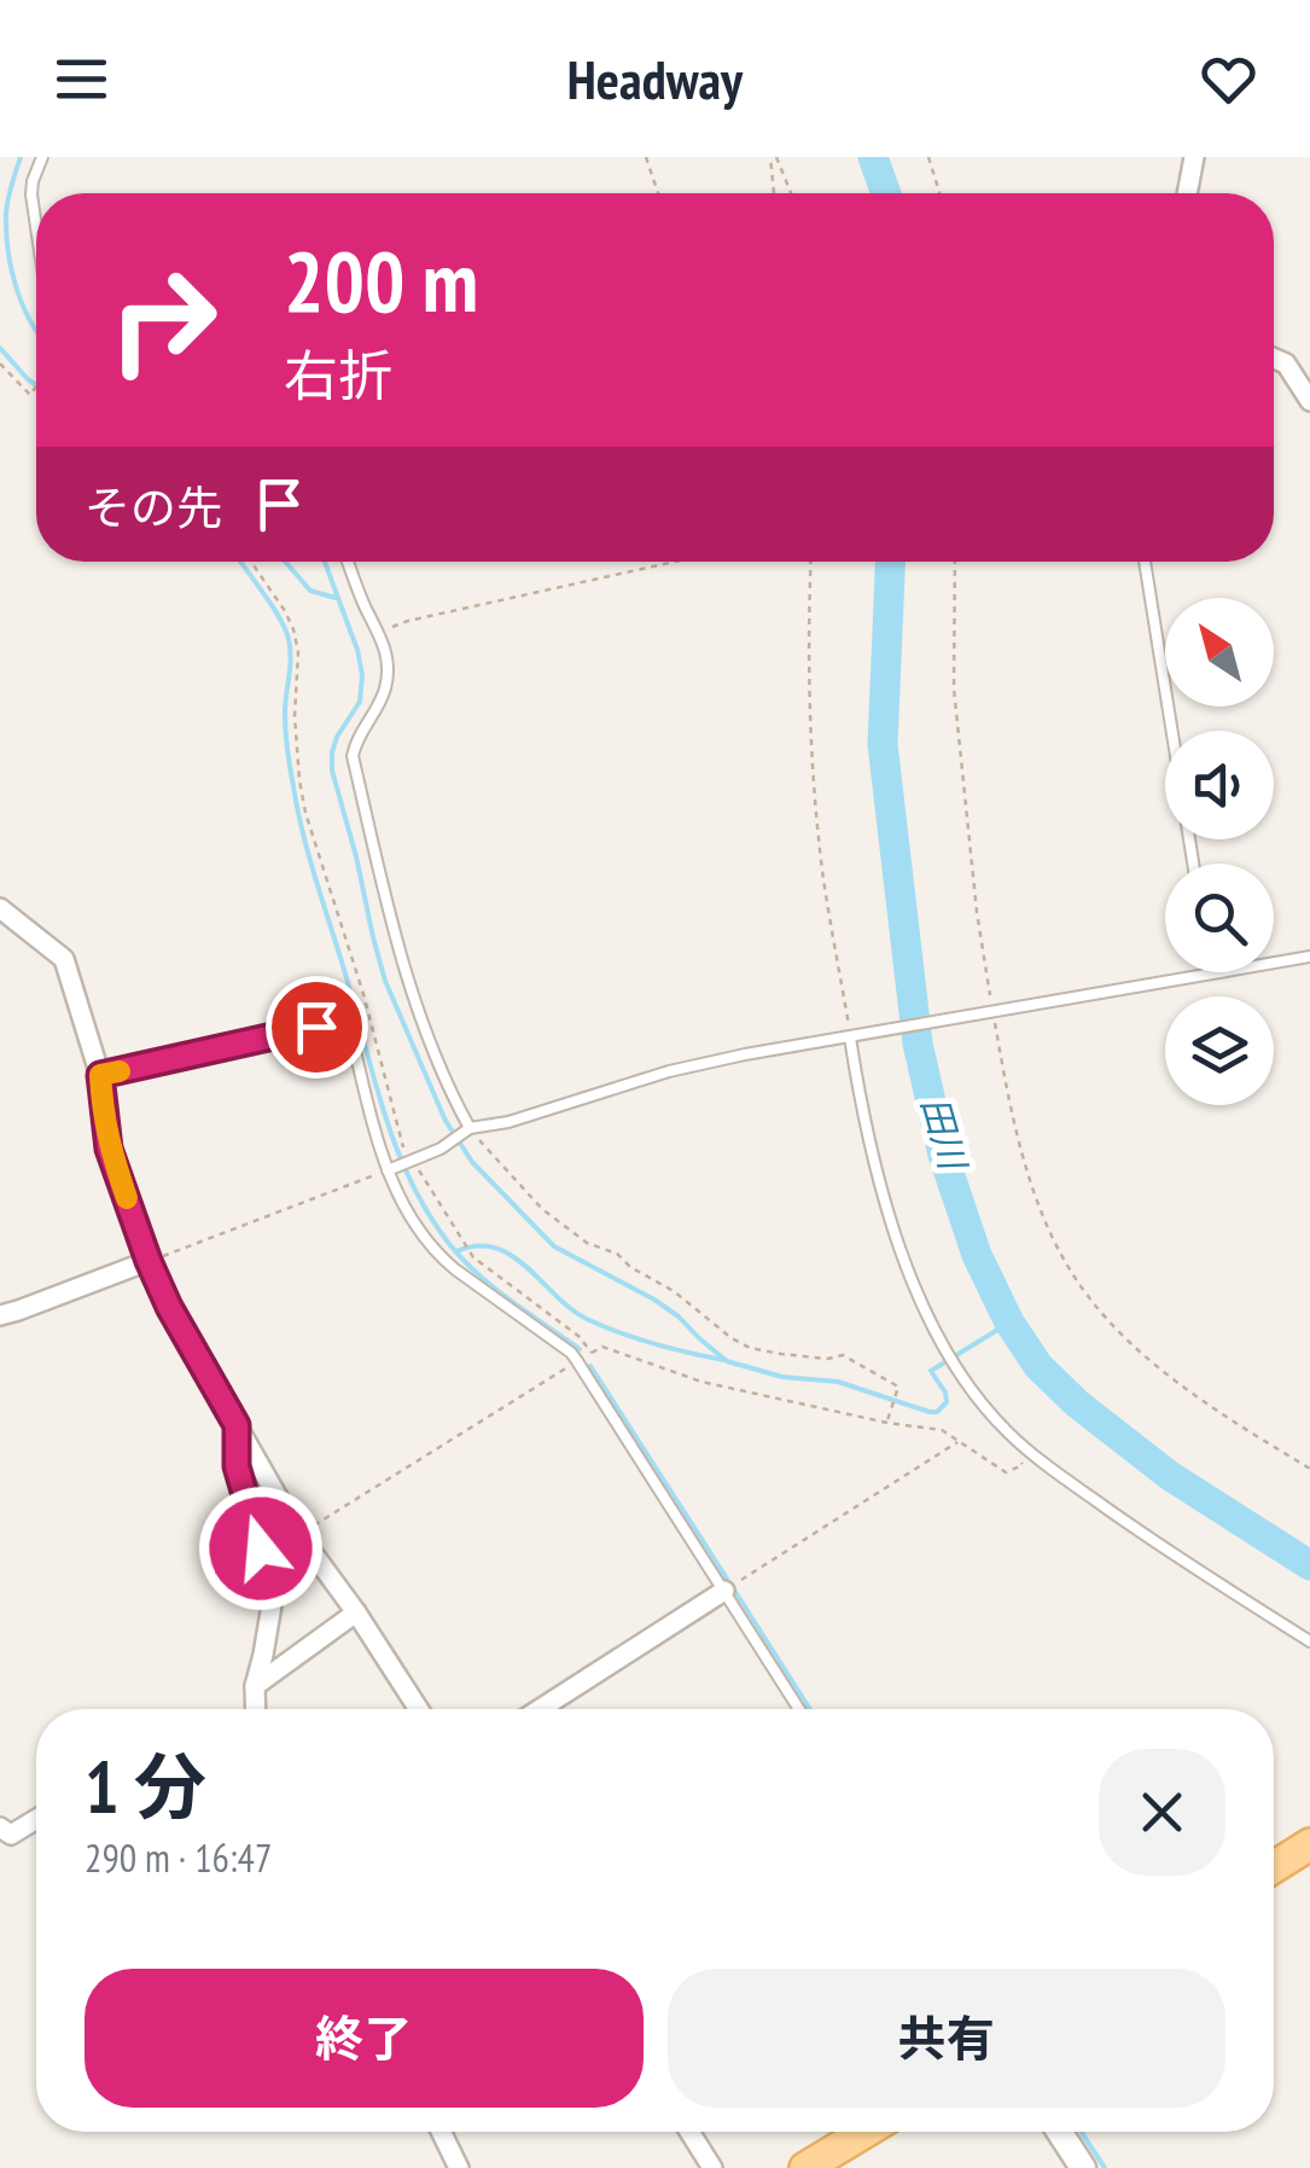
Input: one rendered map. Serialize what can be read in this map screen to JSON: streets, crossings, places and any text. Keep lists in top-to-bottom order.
{
  "water": ["田川"],
  "north": "top left",
  "page": {
    "header": "Headway",
    "turn": ["200 m", "右折"],
    "then": "その先",
    "heading": ["1 分", "290 m · 16:47"],
    "buttons": ["終了", "共有"]
  }
}
